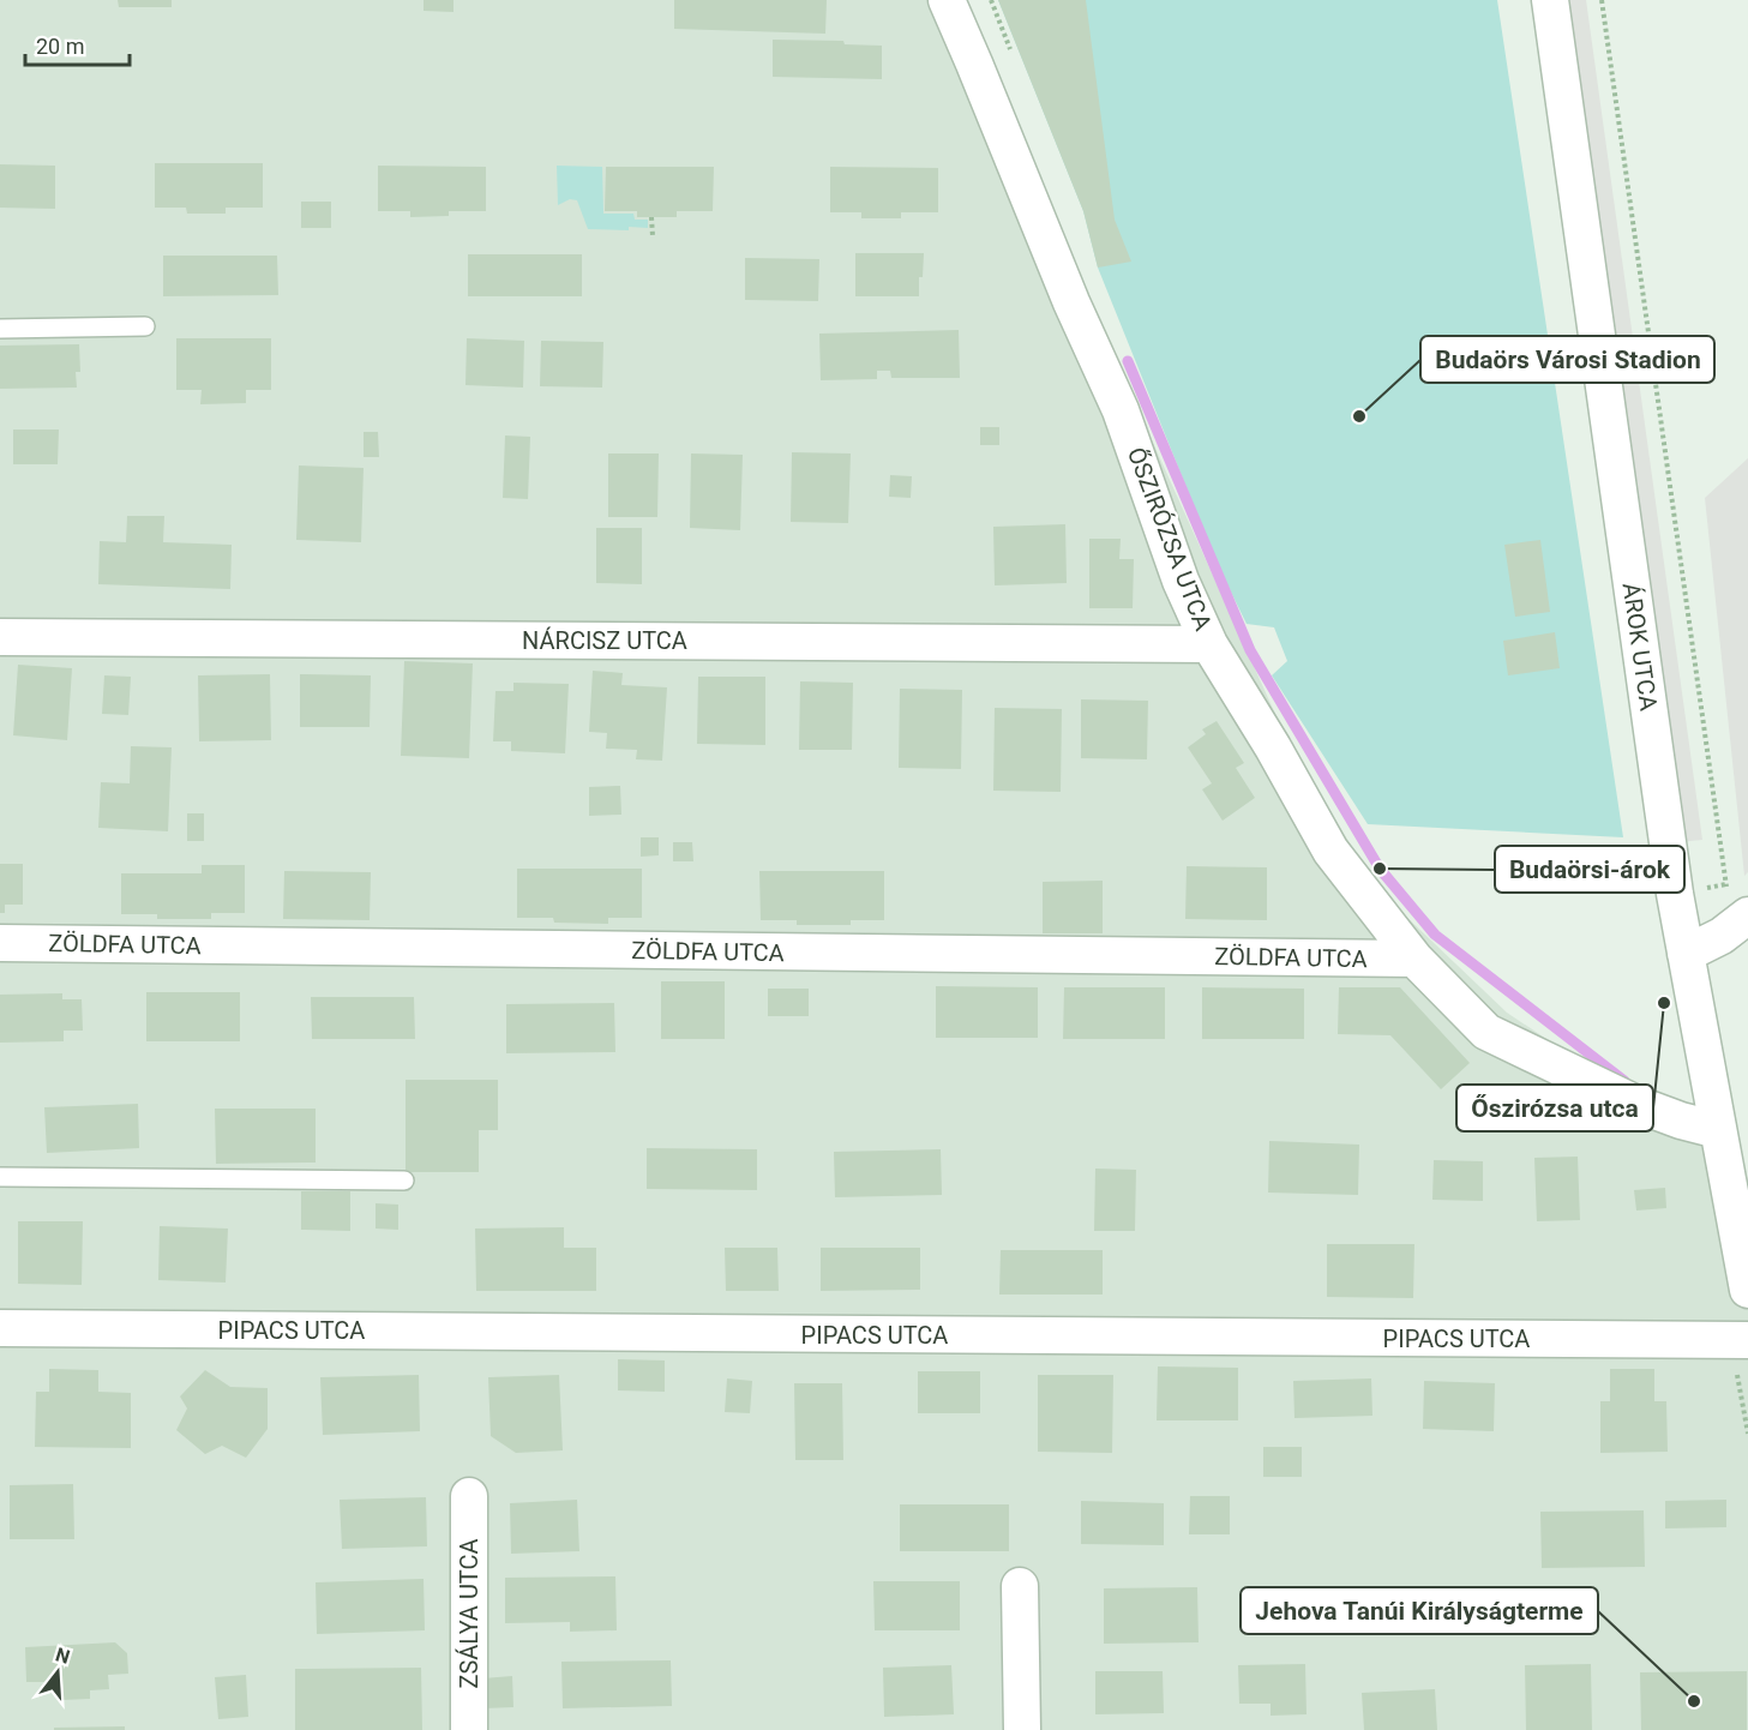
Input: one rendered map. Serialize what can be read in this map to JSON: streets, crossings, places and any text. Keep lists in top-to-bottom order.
{
  "streets": {
    "street": [
      "ŐSZIRÓZSA UTCA",
      "NÁRCISZ UTCA",
      "ÁROK UTCA",
      "ZÖLDFA UTCA",
      "PIPACS UTCA",
      "ZSÁLYA UTCA"
    ]
  },
  "crossings": [
    ["ŐSZIRÓZSA UTCA", "NÁRCISZ UTCA"],
    ["ŐSZIRÓZSA UTCA", "ÁROK UTCA"],
    ["ŐSZIRÓZSA UTCA", "ZÖLDFA UTCA"]
  ],
  "places": [
    "Budaörs Városi Stadion",
    "Budaörsi-árok",
    "Őszirózsa utca",
    "Jehova Tanúi Királyságterme"
  ],
  "scale_bar": "20 m",
  "north": "top"
}
